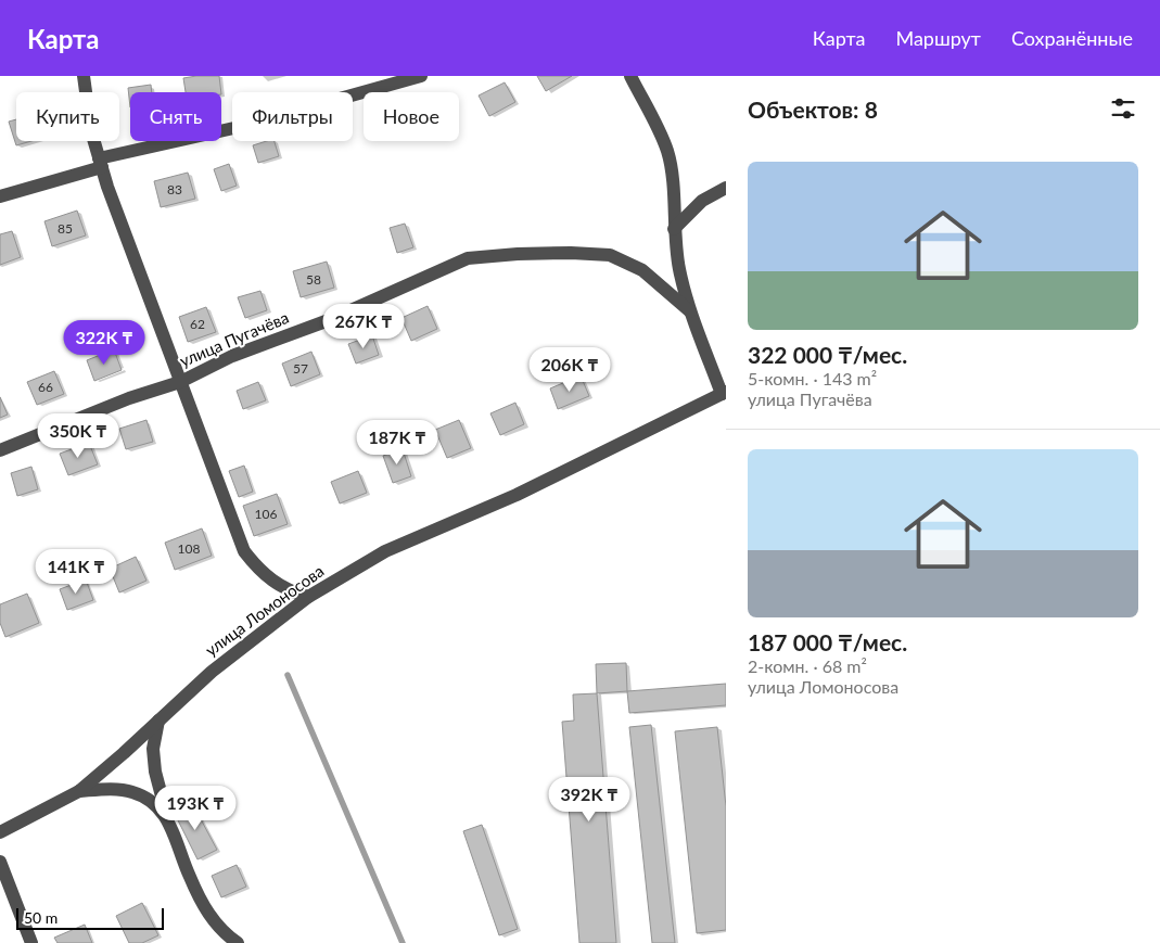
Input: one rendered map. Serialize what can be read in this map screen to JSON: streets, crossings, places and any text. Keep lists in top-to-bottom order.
{
  "streets": {
    "street": ["улица Пугачёва", "улица Ломоносова"]
  },
  "house_numbers": [
    "83",
    "85",
    "58",
    "62",
    "57",
    "66",
    "106",
    "108"
  ],
  "scale_bar": "50 m",
  "page": {
    "header": "Карта",
    "nav": ["Карта", "Маршрут", "Сохранённые"],
    "heading": "Объектов: 8",
    "chip": [
      "Купить",
      "Снять",
      "Фильтры",
      "Новое"
    ],
    "list": [
      {
        "name": "322 000 ₸/мес.",
        "note": "5-комн. · 143 m² · улица Пугачёва"
      },
      {
        "name": "187 000 ₸/мес.",
        "note": "2-комн. · 68 m² · улица Ломоносова"
      }
    ],
    "price": [
      "267K ₸",
      "322K ₸",
      "206K ₸",
      "350K ₸",
      "187K ₸",
      "141K ₸",
      "392K ₸",
      "193K ₸"
    ],
    "scale": "50 m"
  }
}
